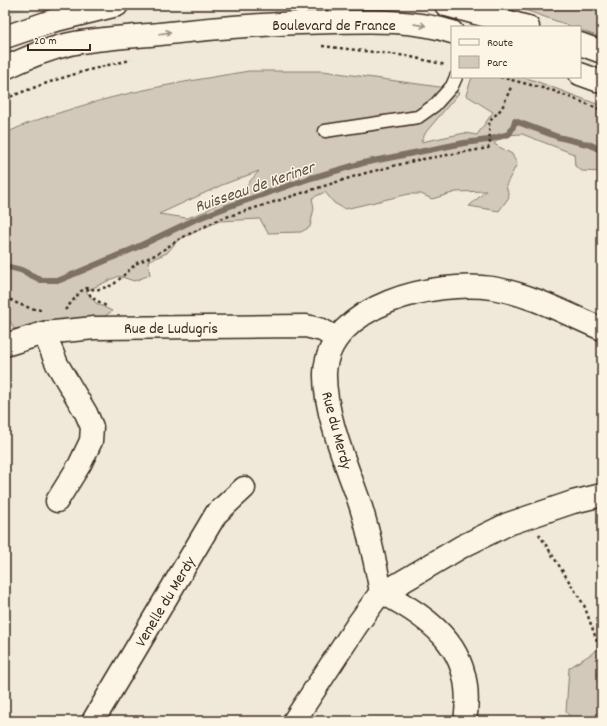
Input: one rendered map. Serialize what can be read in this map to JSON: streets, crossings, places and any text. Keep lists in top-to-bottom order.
{
  "streets": {
    "street": [
      "Boulevard de France",
      "Rue de Ludugris",
      "Rue du Merdy",
      "Venelle du Merdy"
    ]
  },
  "crossings": [
    ["Rue de Ludugris", "Rue du Merdy"]
  ],
  "one_way": ["Boulevard de France"],
  "water": ["Ruisseau de Keriner"],
  "legend": ["Route", "Parc"],
  "scale_bar": "20 m"
}
